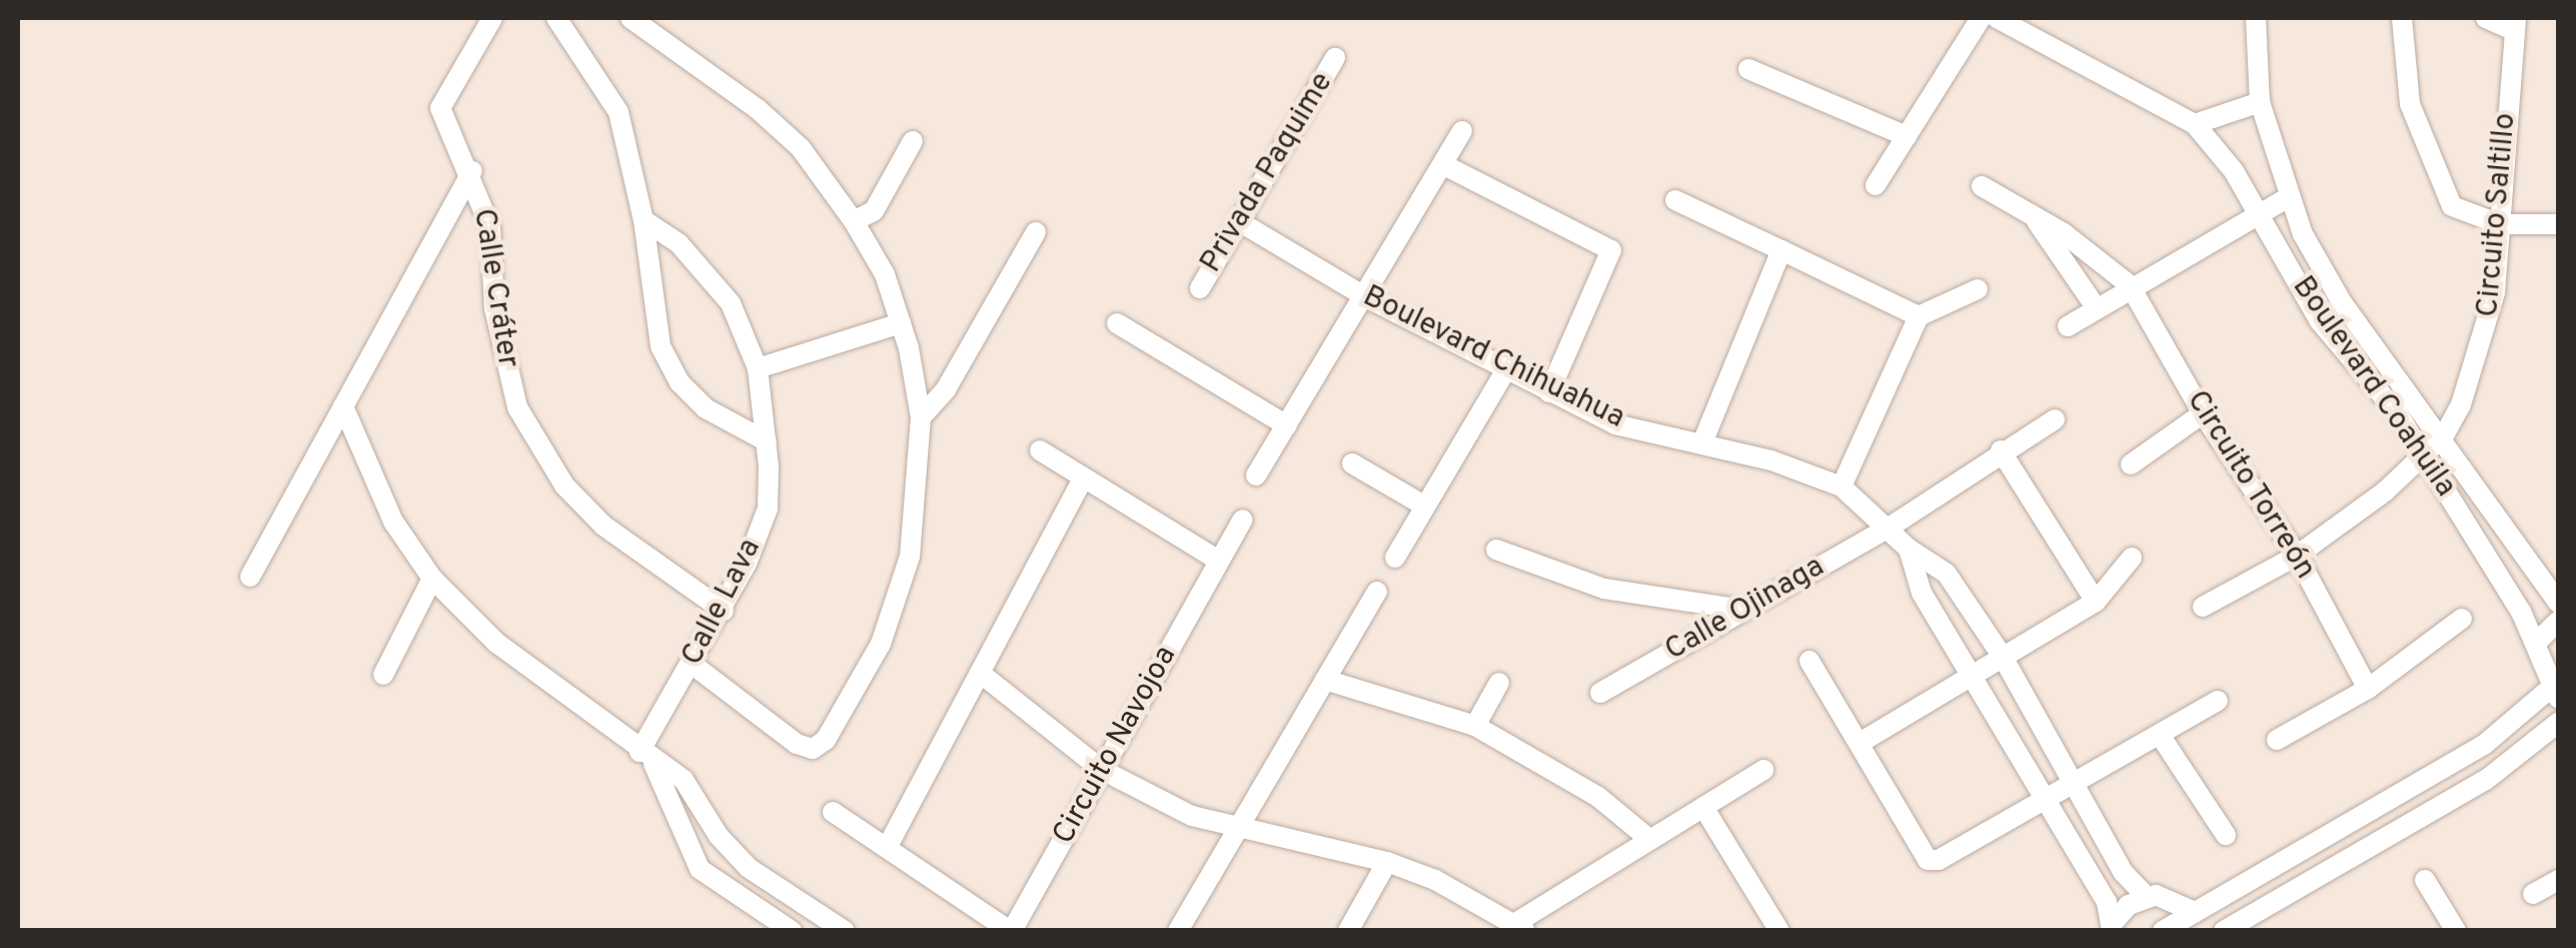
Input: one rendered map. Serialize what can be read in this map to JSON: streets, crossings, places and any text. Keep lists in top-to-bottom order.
{
  "streets": {
    "street": [
      "Privada Paquime",
      "Circuito Saltillo",
      "Calle Cráter",
      "Boulevard Chihuahua",
      "Boulevard Coahuila",
      "Circuito Torreón",
      "Calle Lava",
      "Calle Ojinaga",
      "Circuito Navojoa"
    ]
  },
  "crossings": [
    ["Privada Paquime", "Boulevard Chihuahua"],
    ["Circuito Saltillo", "Boulevard Coahuila"],
    ["Circuito Saltillo", "Circuito Torreón"],
    ["Calle Cráter", "Calle Lava"],
    ["Boulevard Chihuahua", "Calle Ojinaga"]
  ]
}
